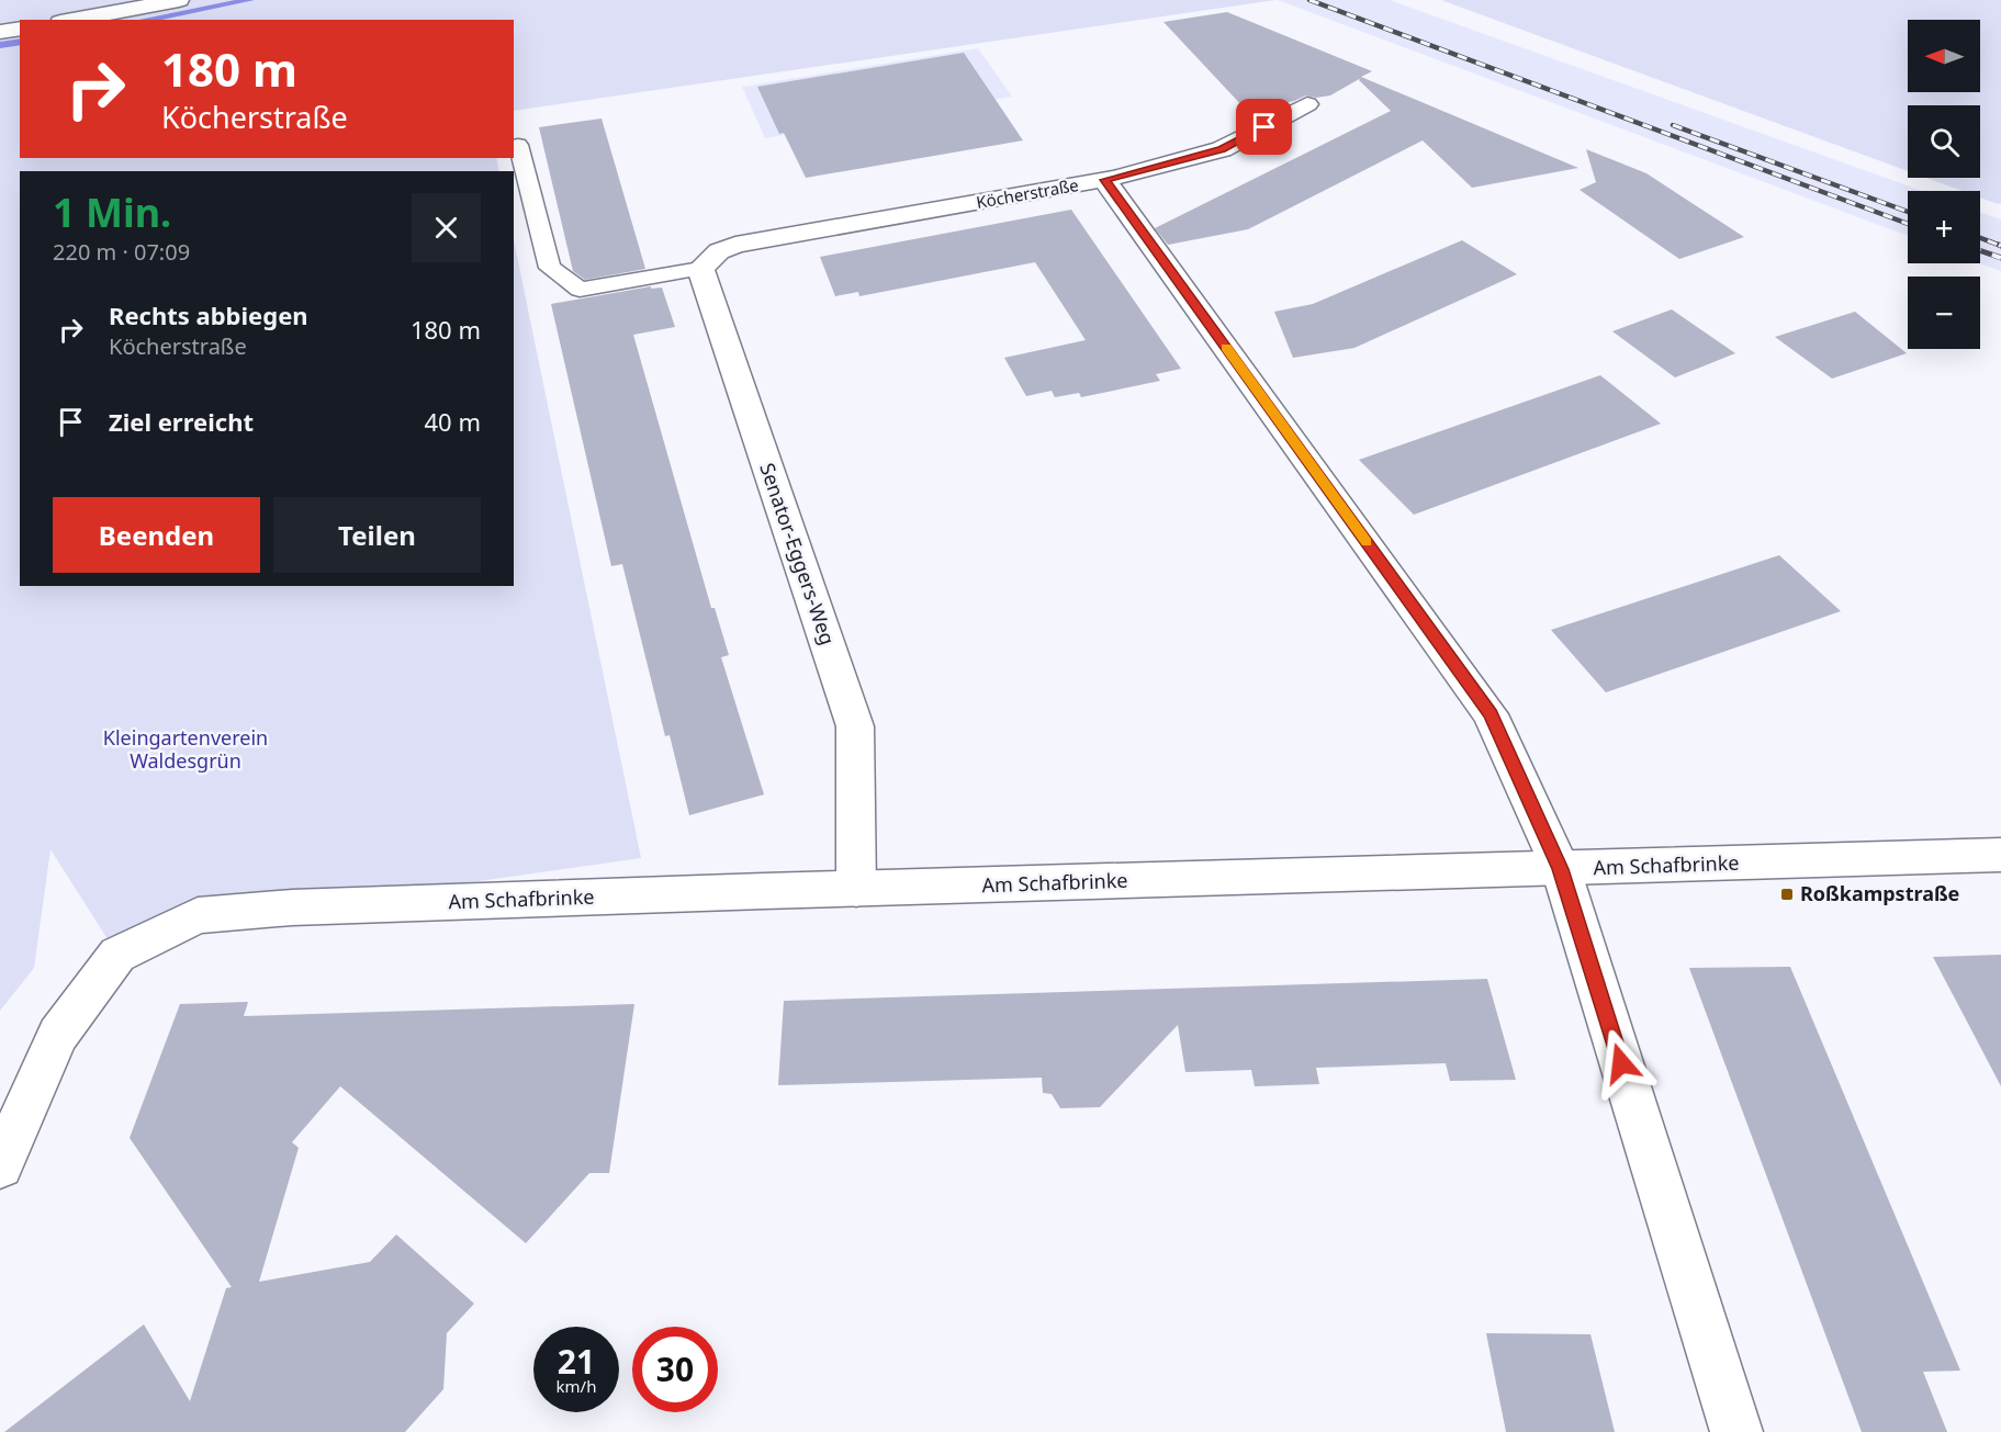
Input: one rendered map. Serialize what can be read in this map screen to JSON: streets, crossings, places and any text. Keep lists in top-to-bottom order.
{
  "streets": {
    "street": ["Köcherstraße", "Senator-Eggers-Weg", "Am Schafbrinke"]
  },
  "crossings": [
    ["Köcherstraße", "Senator-Eggers-Weg"],
    ["Senator-Eggers-Weg", "Am Schafbrinke"]
  ],
  "parks": ["Kleingartenverein Waldesgrün"],
  "places": {
    "transit": ["Roßkampstraße"]
  },
  "north": "left",
  "page": {
    "map_buttons": ["+", "−"],
    "turn": ["180 m", "Köcherstraße"],
    "heading": ["1 Min.", "220 m · 07:09"],
    "list": [
      {
        "name": "Rechts abbiegen",
        "note": "Köcherstraße",
        "value": "180 m"
      },
      {
        "name": "Ziel erreicht",
        "value": "40 m"
      }
    ],
    "buttons": ["Beenden", "Teilen"],
    "speed": "21 km/h",
    "limit": "30"
  }
}
